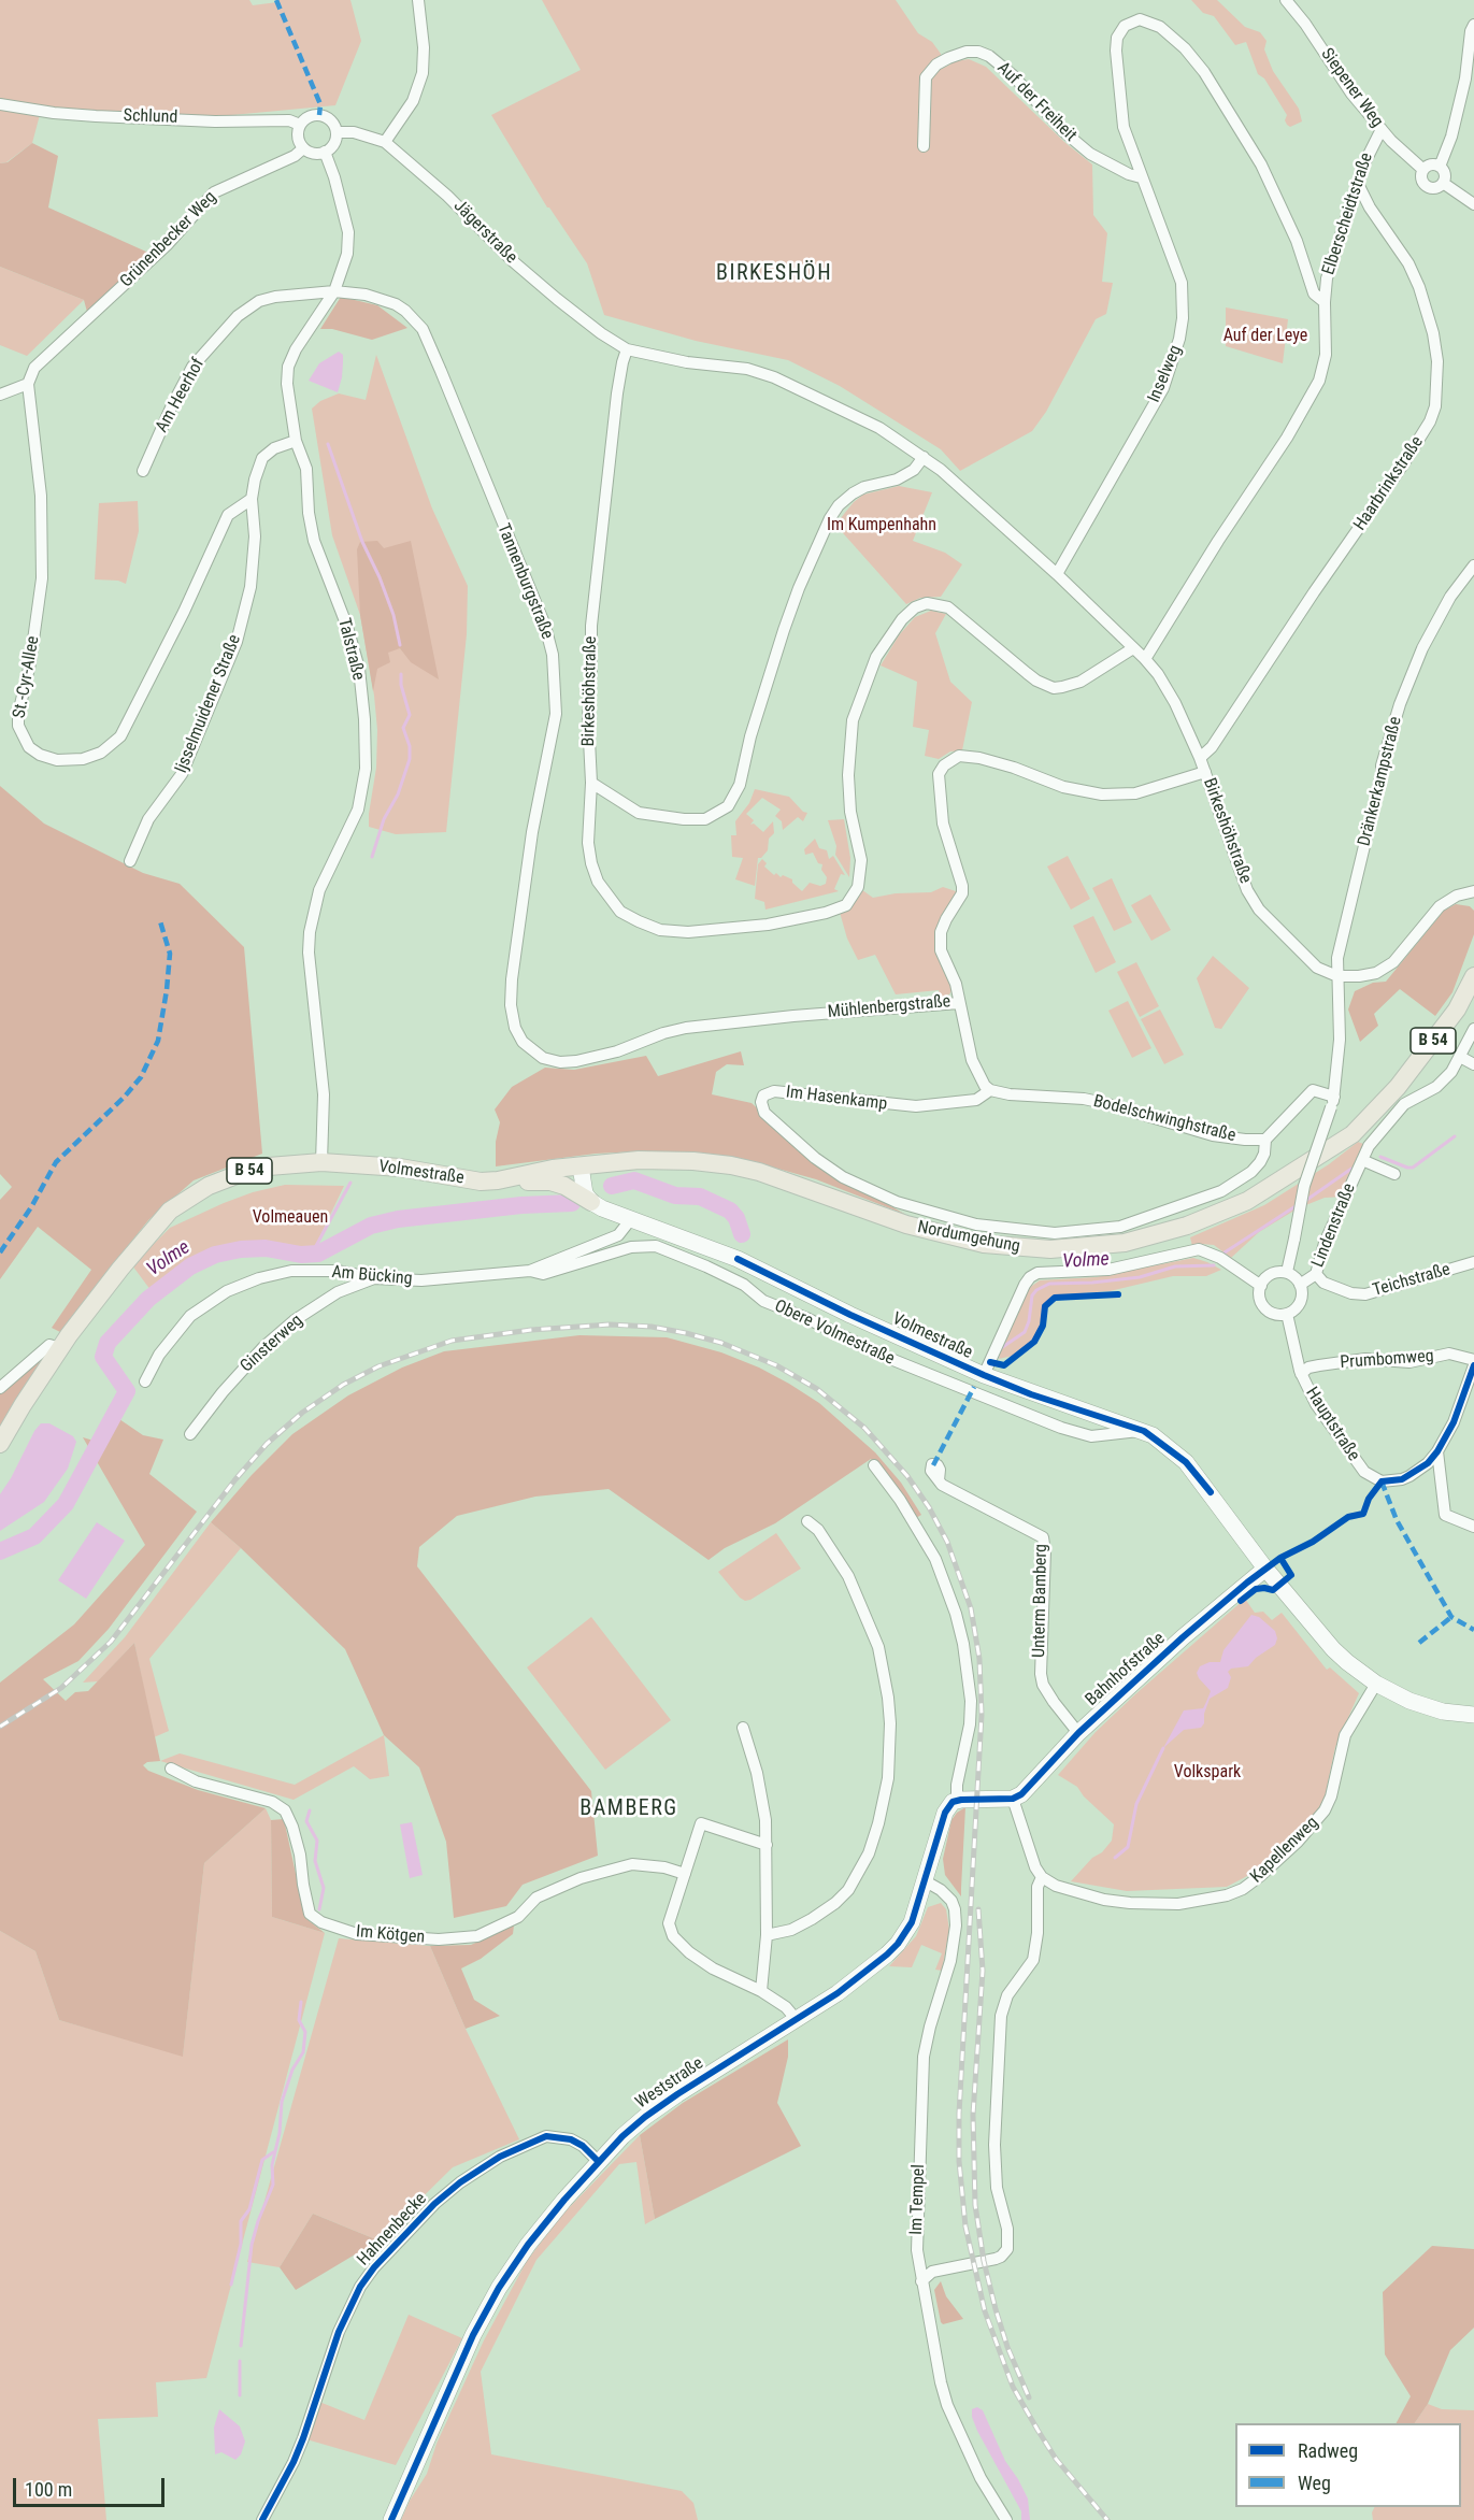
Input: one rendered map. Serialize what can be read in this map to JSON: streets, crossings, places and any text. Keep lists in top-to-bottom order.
{
  "streets": {
    "main road": [
      "B 54",
      "Volmestraße",
      "Nordumgehung",
      "Bahnhofstraße",
      "Weststraße"
    ],
    "street": [
      "Siepener Weg",
      "Auf der Freiheit",
      "Schlund",
      "Elberscheidtstraße",
      "Jägerstraße",
      "Grünenbecker Weg",
      "Inselweg",
      "Am Heerhof",
      "Haarbrinkstraße",
      "Tannenburgstraße",
      "Talstraße",
      "St.-Cyr-Allee",
      "Birkeshöhstraße",
      "Ijsselmuidener Straße",
      "Dränkerkampstraße",
      "Mühlenbergstraße",
      "Im Hasenkamp",
      "Bodelschwinghstraße",
      "Lindenstraße",
      "Am Bücking",
      "Teichstraße",
      "Obere Volmestraße",
      "Ginsterweg",
      "Prumbomweg",
      "Hauptstraße",
      "Unterm Bamberg",
      "Kapellenweg",
      "Im Kötgen",
      "Im Tempel",
      "Hahnenbecke"
    ]
  },
  "crossings": [
    ["Siepener Weg", "Elberscheidtstraße"],
    ["Auf der Freiheit", "Inselweg"],
    ["Schlund", "Jägerstraße"],
    ["Schlund", "Grünenbecker Weg"],
    ["Schlund", "Talstraße"],
    ["Elberscheidtstraße", "Inselweg"],
    ["Elberscheidtstraße", "Haarbrinkstraße"],
    ["Jägerstraße", "Grünenbecker Weg"],
    ["Jägerstraße", "Talstraße"],
    ["Jägerstraße", "Birkeshöhstraße"],
    ["Grünenbecker Weg", "Talstraße"],
    ["Grünenbecker Weg", "St.-Cyr-Allee"],
    ["Inselweg", "Birkeshöhstraße"],
    ["Am Heerhof", "Tannenburgstraße"],
    ["Am Heerhof", "Talstraße"],
    ["Haarbrinkstraße", "Birkeshöhstraße"],
    ["Tannenburgstraße", "Talstraße"],
    ["Tannenburgstraße", "Mühlenbergstraße"],
    ["Talstraße", "Ijsselmuidener Straße"],
    ["Talstraße", "Volmestraße"],
    ["St.-Cyr-Allee", "Ijsselmuidener Straße"],
    ["Birkeshöhstraße", "Dränkerkampstraße"],
    ["Birkeshöhstraße", "Mühlenbergstraße"],
    ["Im Hasenkamp", "Bodelschwinghstraße"],
    ["Volmestraße", "Nordumgehung"],
    ["Volmestraße", "Am Bücking"],
    ["Volmestraße", "Obere Volmestraße"],
    ["Volmestraße", "Bahnhofstraße"],
    ["Volmestraße", "Kapellenweg"],
    ["Lindenstraße", "Teichstraße"],
    ["Lindenstraße", "Hauptstraße"],
    ["Am Bücking", "Obere Volmestraße"],
    ["Am Bücking", "Ginsterweg"],
    ["Prumbomweg", "Hauptstraße"],
    ["Unterm Bamberg", "Bahnhofstraße"],
    ["Weststraße", "Im Tempel"],
    ["Weststraße", "Hahnenbecke"]
  ],
  "districts": ["BIRKESHÖH", "BAMBERG"],
  "water": ["Volme"],
  "parks": [
    "Auf der Leye",
    "Im Kumpenhahn",
    "Volmeauen",
    "Volkspark"
  ],
  "legend": ["Radweg", "Weg"],
  "scale_bar": "100 m"
}
